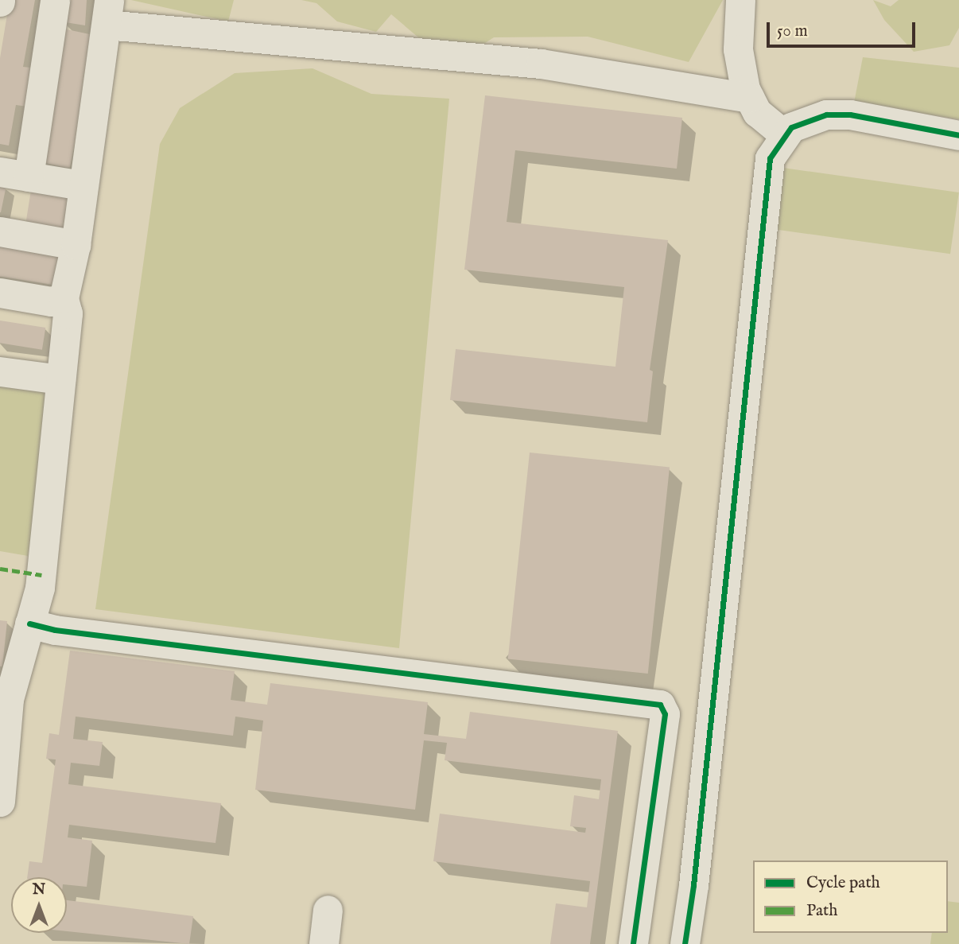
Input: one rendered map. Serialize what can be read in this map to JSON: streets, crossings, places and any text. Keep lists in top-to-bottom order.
{
  "legend": ["Cycle path", "Path"],
  "scale_bar": "50 m",
  "north": "top"
}
